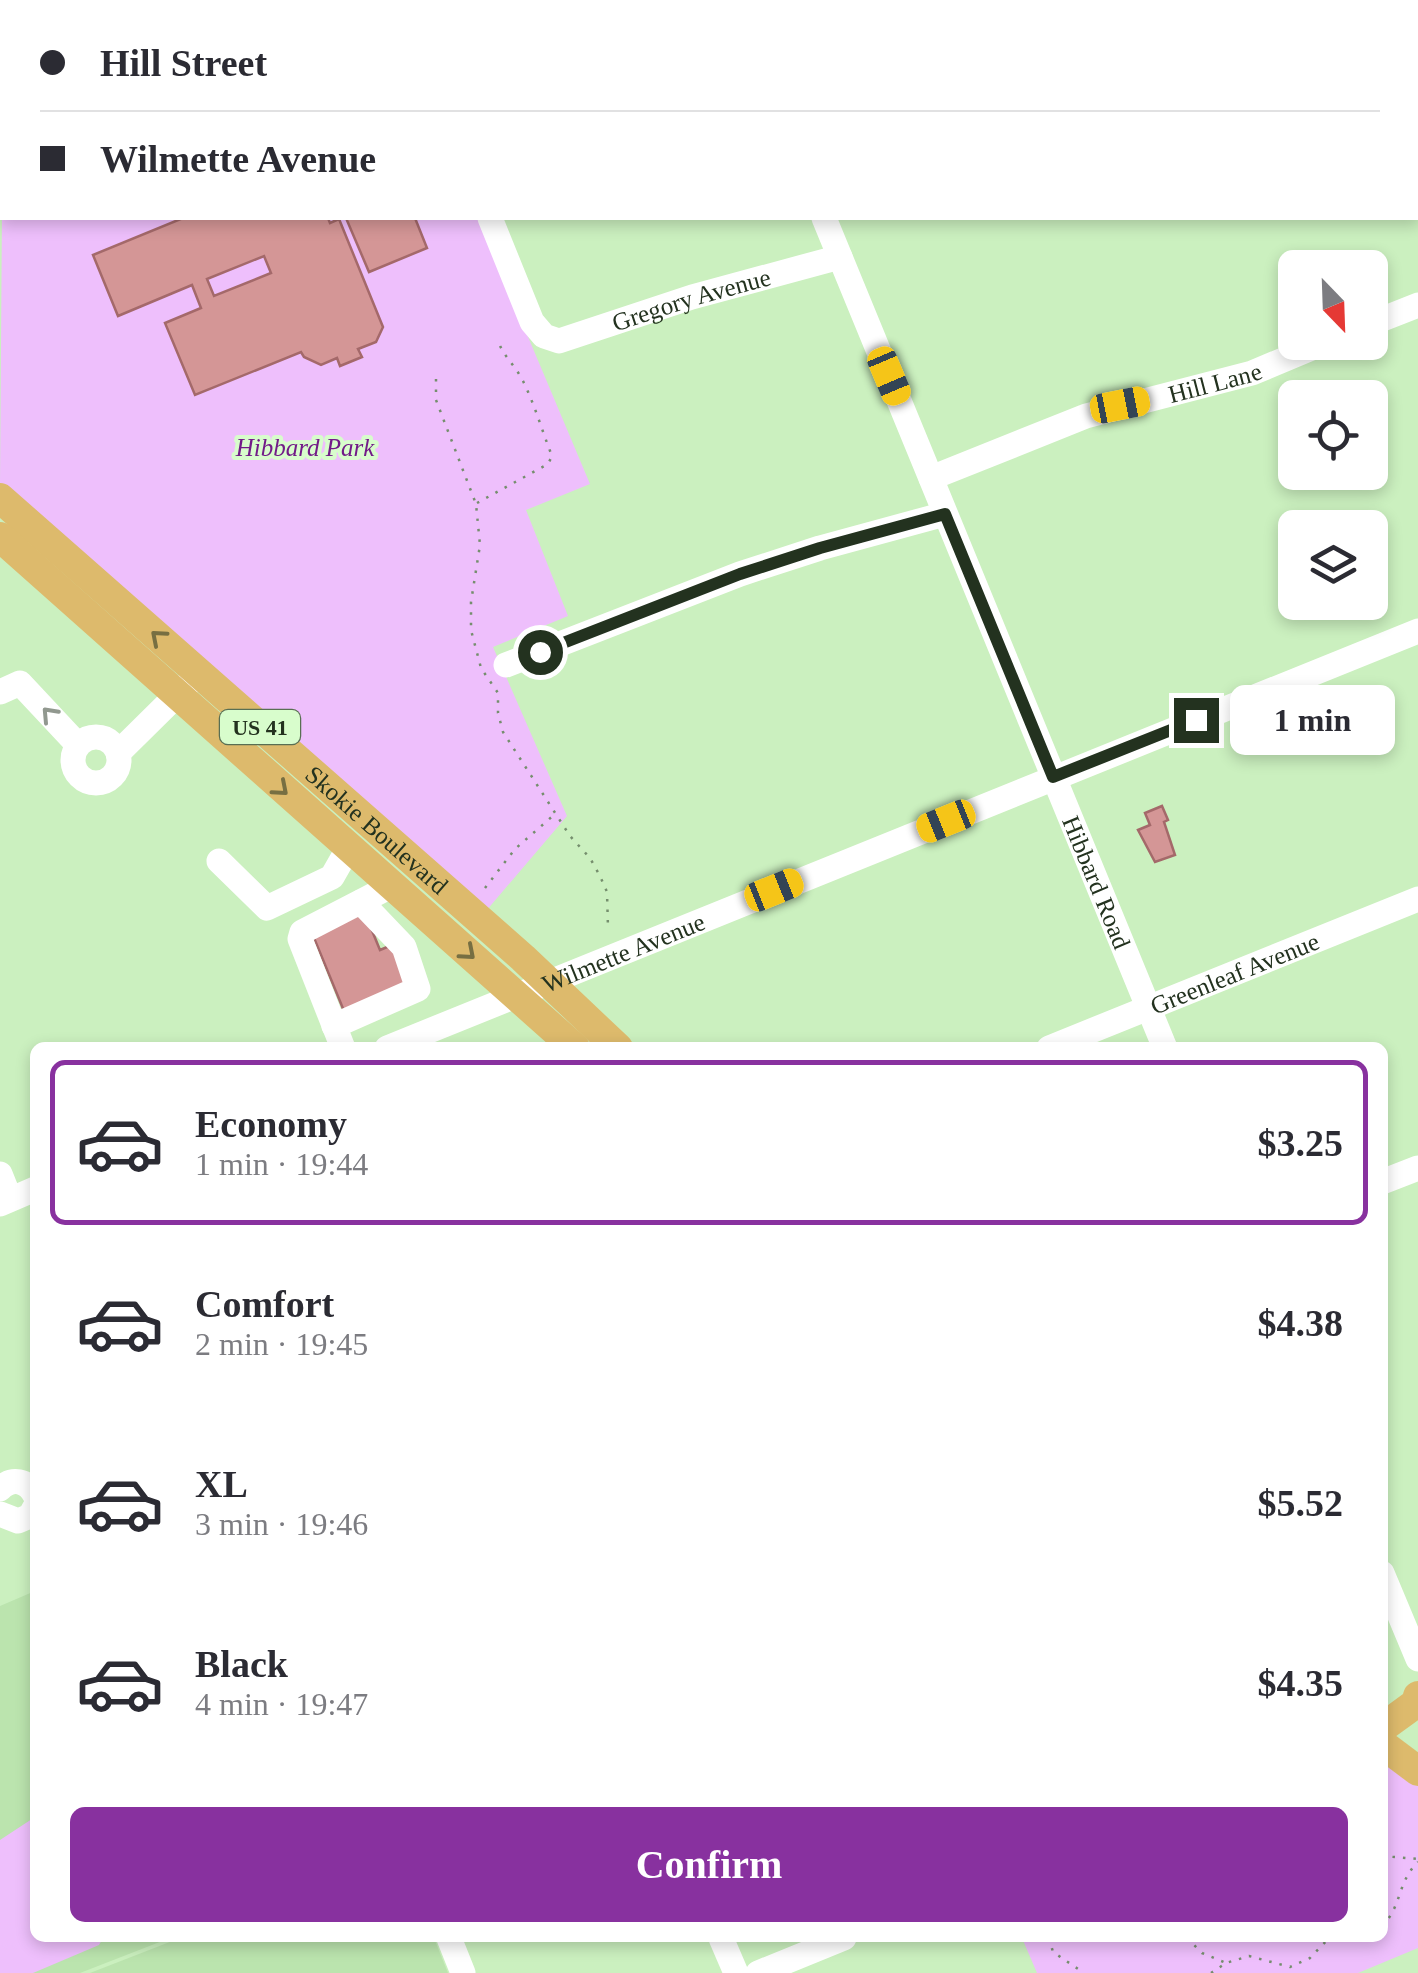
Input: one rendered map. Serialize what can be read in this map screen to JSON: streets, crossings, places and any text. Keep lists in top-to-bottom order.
{
  "streets": {
    "main road": ["US 41", "Skokie Boulevard"],
    "street": [
      "Gregory Avenue",
      "Hill Lane",
      "Hibbard Road",
      "Wilmette Avenue",
      "Greenleaf Avenue"
    ]
  },
  "crossings": [
    ["Gregory Avenue", "Hibbard Road"],
    ["Hill Lane", "Hibbard Road"],
    ["Skokie Boulevard", "Wilmette Avenue"],
    ["Hibbard Road", "Wilmette Avenue"],
    ["Hibbard Road", "Greenleaf Avenue"]
  ],
  "parks": ["Hibbard Park"],
  "north": "bottom right",
  "page": {
    "banner": ["Hill Street", "Wilmette Avenue"],
    "bubble": "1 min",
    "list": [
      {
        "name": "Economy",
        "note": "1 min · 19:44",
        "value": "$3.25"
      },
      {
        "name": "Comfort",
        "note": "2 min · 19:45",
        "value": "$4.38"
      },
      {
        "name": "XL",
        "note": "3 min · 19:46",
        "value": "$5.52"
      },
      {
        "name": "Black",
        "note": "4 min · 19:47",
        "value": "$4.35"
      }
    ],
    "buttons": "Confirm"
  }
}
